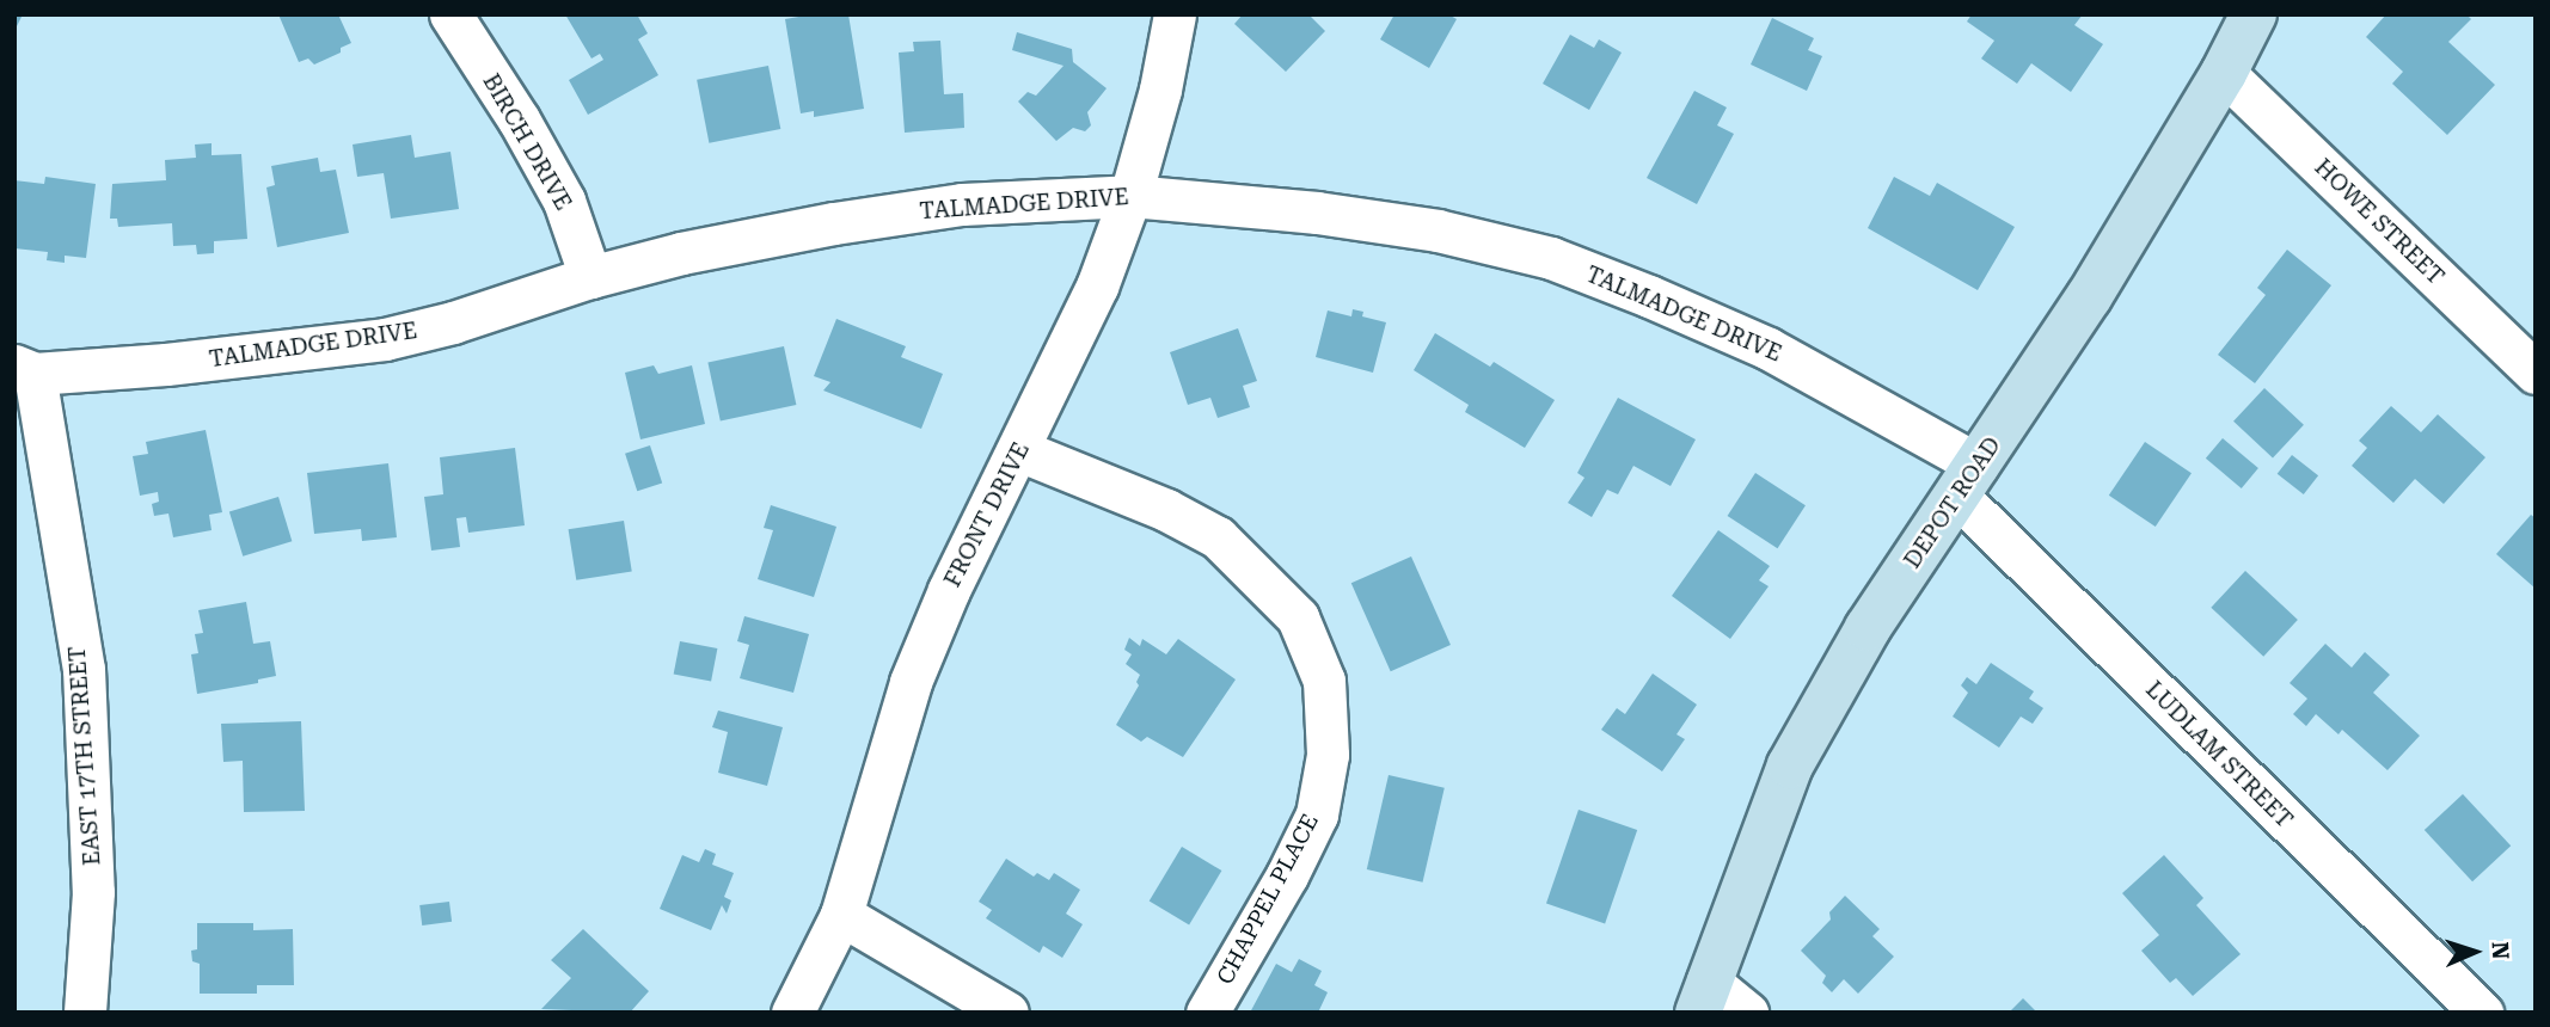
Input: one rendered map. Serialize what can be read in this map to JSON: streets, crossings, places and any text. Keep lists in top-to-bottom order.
{
  "streets": {
    "street": [
      "BIRCH DRIVE",
      "TALMADGE DRIVE",
      "HOWE STREET",
      "DEPOT ROAD",
      "FRONT DRIVE",
      "LUDLAM STREET",
      "EAST 17TH STREET",
      "CHAPPEL PLACE"
    ]
  },
  "crossings": [
    ["BIRCH DRIVE", "TALMADGE DRIVE"],
    ["TALMADGE DRIVE", "DEPOT ROAD"],
    ["TALMADGE DRIVE", "FRONT DRIVE"],
    ["TALMADGE DRIVE", "LUDLAM STREET"],
    ["TALMADGE DRIVE", "EAST 17TH STREET"],
    ["HOWE STREET", "DEPOT ROAD"],
    ["DEPOT ROAD", "LUDLAM STREET"],
    ["FRONT DRIVE", "CHAPPEL PLACE"]
  ],
  "north": "right"
}
